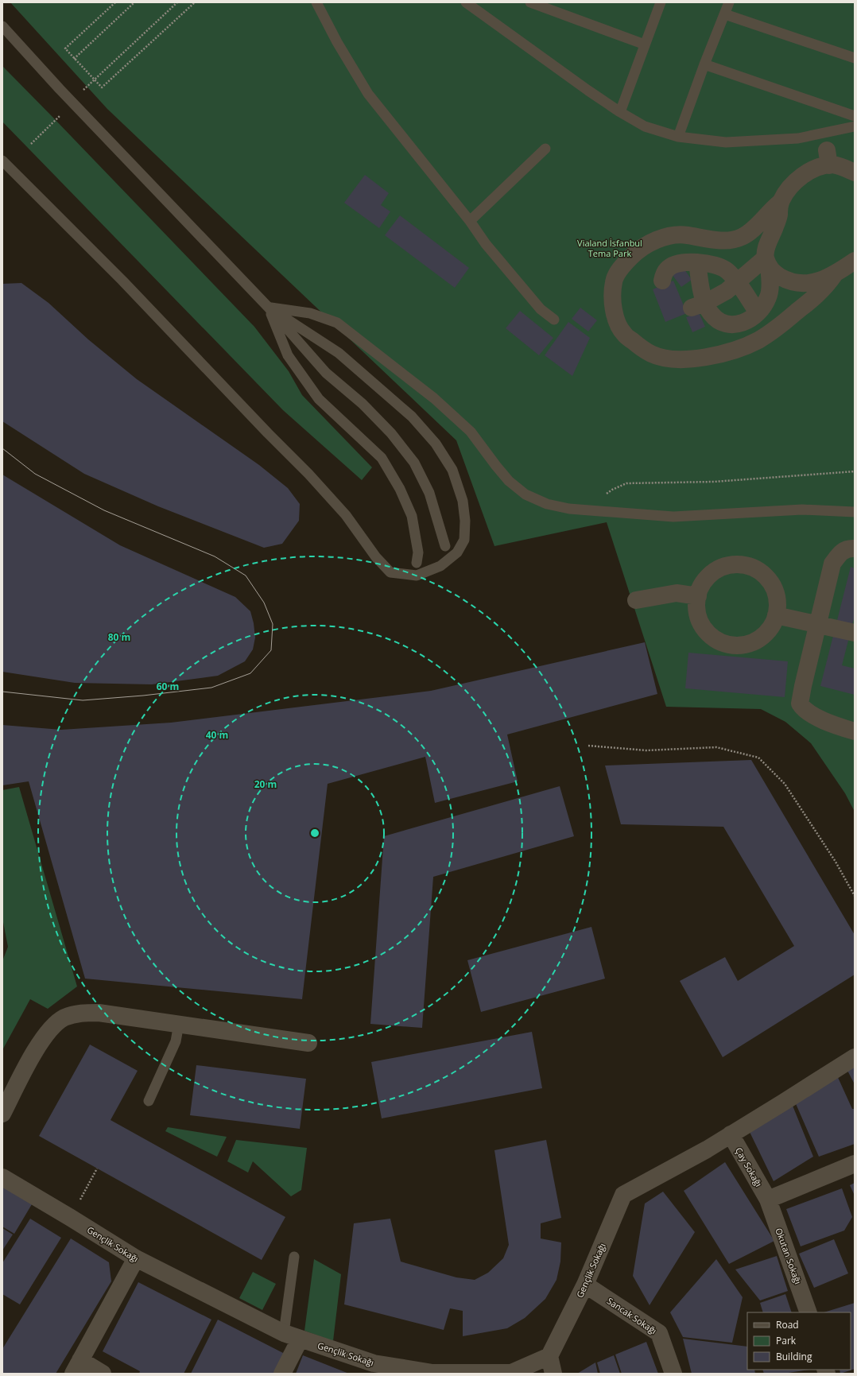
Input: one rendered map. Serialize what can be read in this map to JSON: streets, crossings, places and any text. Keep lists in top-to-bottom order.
{
  "streets": {
    "street": [
      "Çay Sokağı",
      "Gençlik Sokağı",
      "Okutan Sokağı",
      "Sancak Sokağı"
    ]
  },
  "crossings": [
    ["Çay Sokağı", "Gençlik Sokağı"],
    ["Çay Sokağı", "Okutan Sokağı"],
    ["Gençlik Sokağı", "Sancak Sokağı"]
  ],
  "parks": ["Vialand İsfanbul Tema Park"],
  "legend": ["Road", "Park", "Building"],
  "rings": [
    "80 m",
    "60 m",
    "40 m",
    "20 m"
  ]
}
